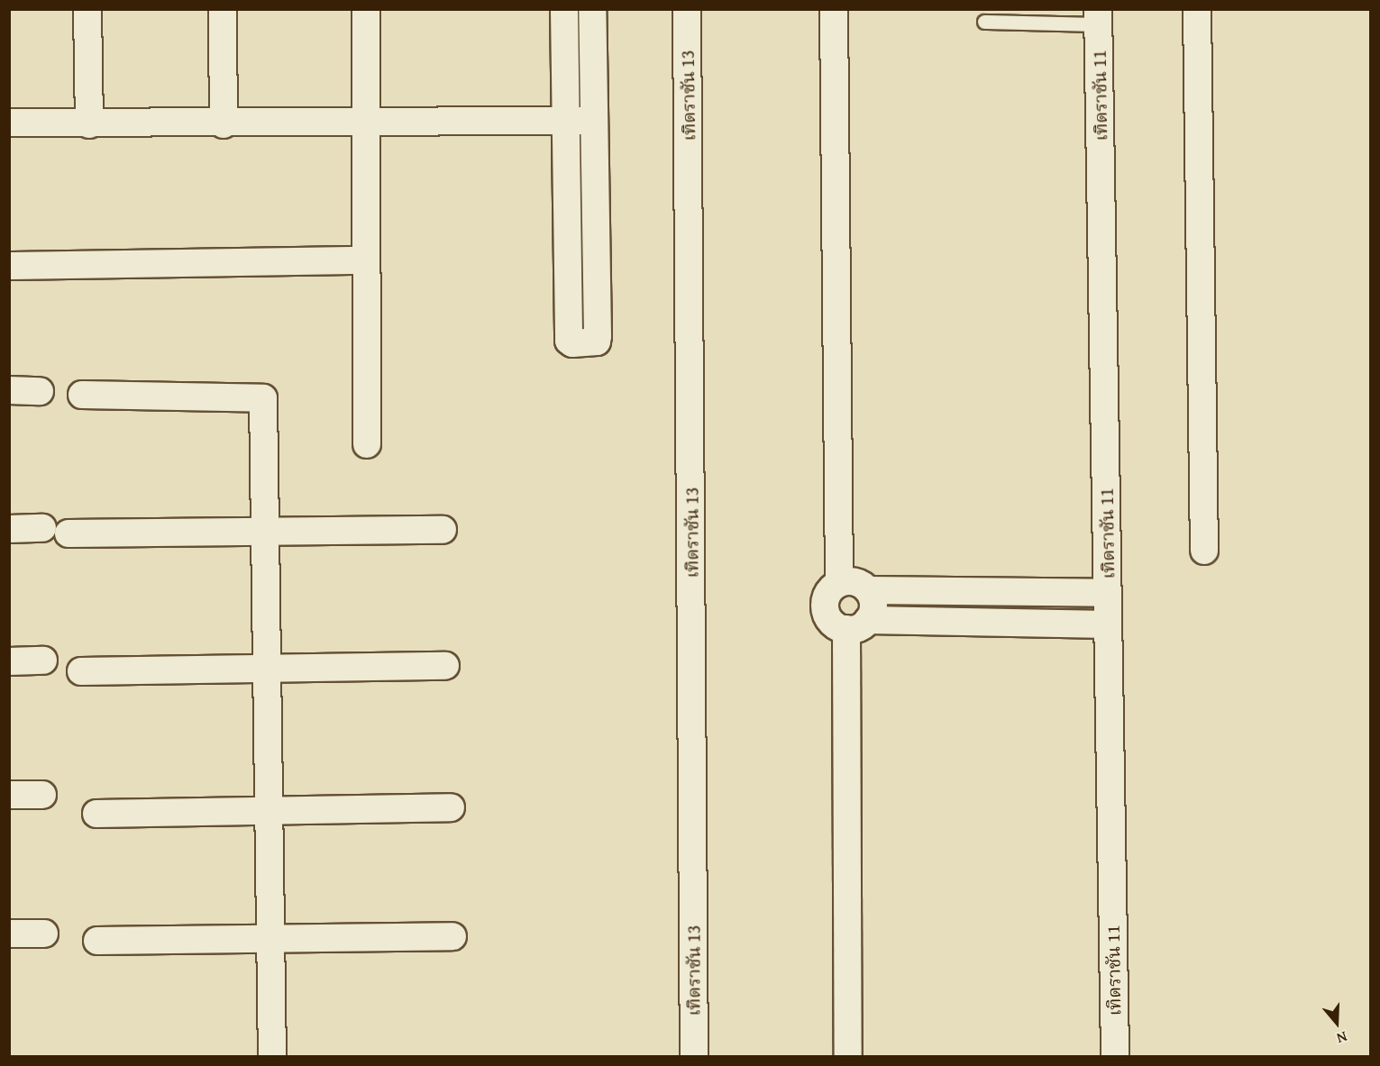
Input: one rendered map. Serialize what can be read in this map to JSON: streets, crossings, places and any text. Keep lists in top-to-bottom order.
{
  "streets": {
    "street": ["เทิดราชัน 13", "เทิดราชัน 11"]
  },
  "north": "bottom"
}
